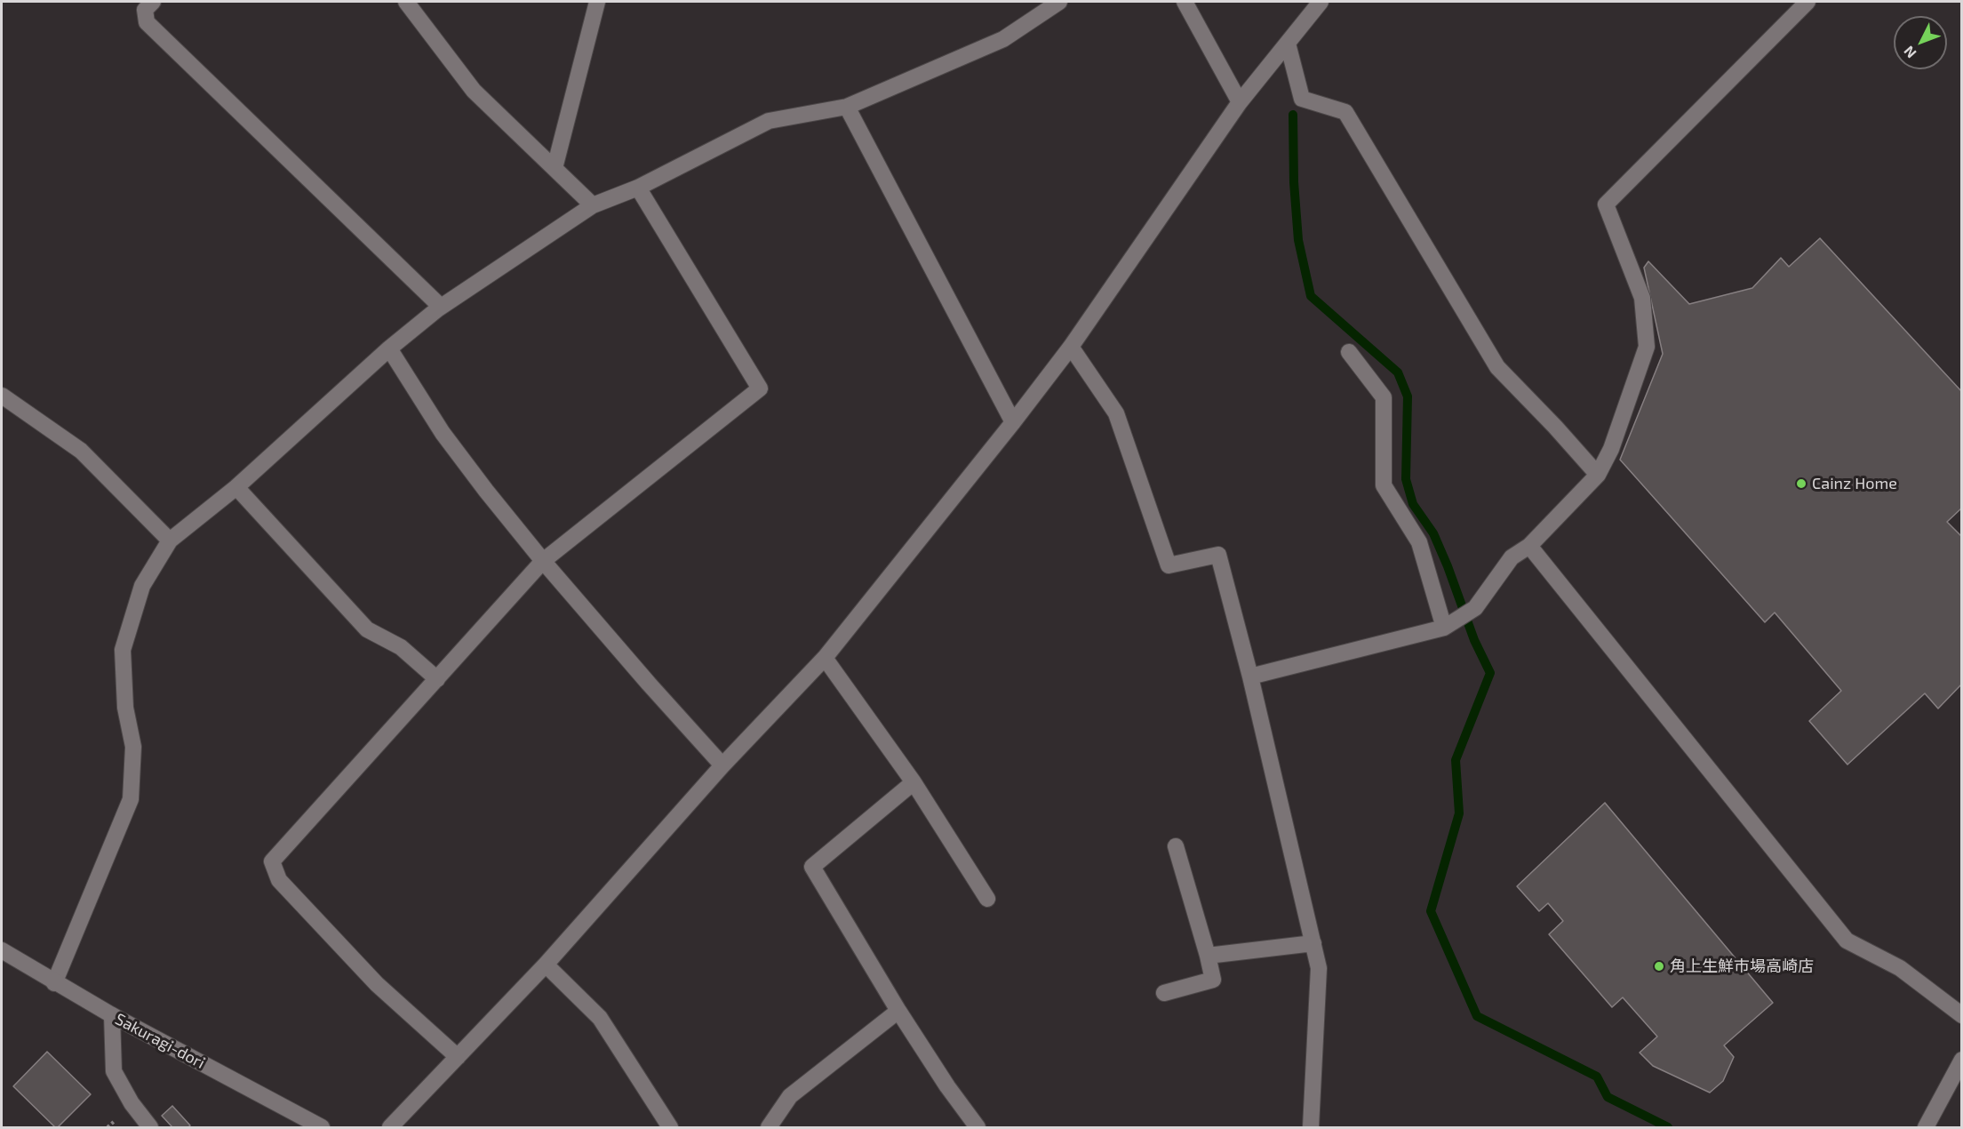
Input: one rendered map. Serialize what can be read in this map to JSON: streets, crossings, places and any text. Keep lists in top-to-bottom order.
{
  "streets": {
    "street": ["Sakuragi-dori"]
  },
  "places": ["Cainz Home", "角上生鮮市場高崎店"],
  "north": "bottom left"
}
